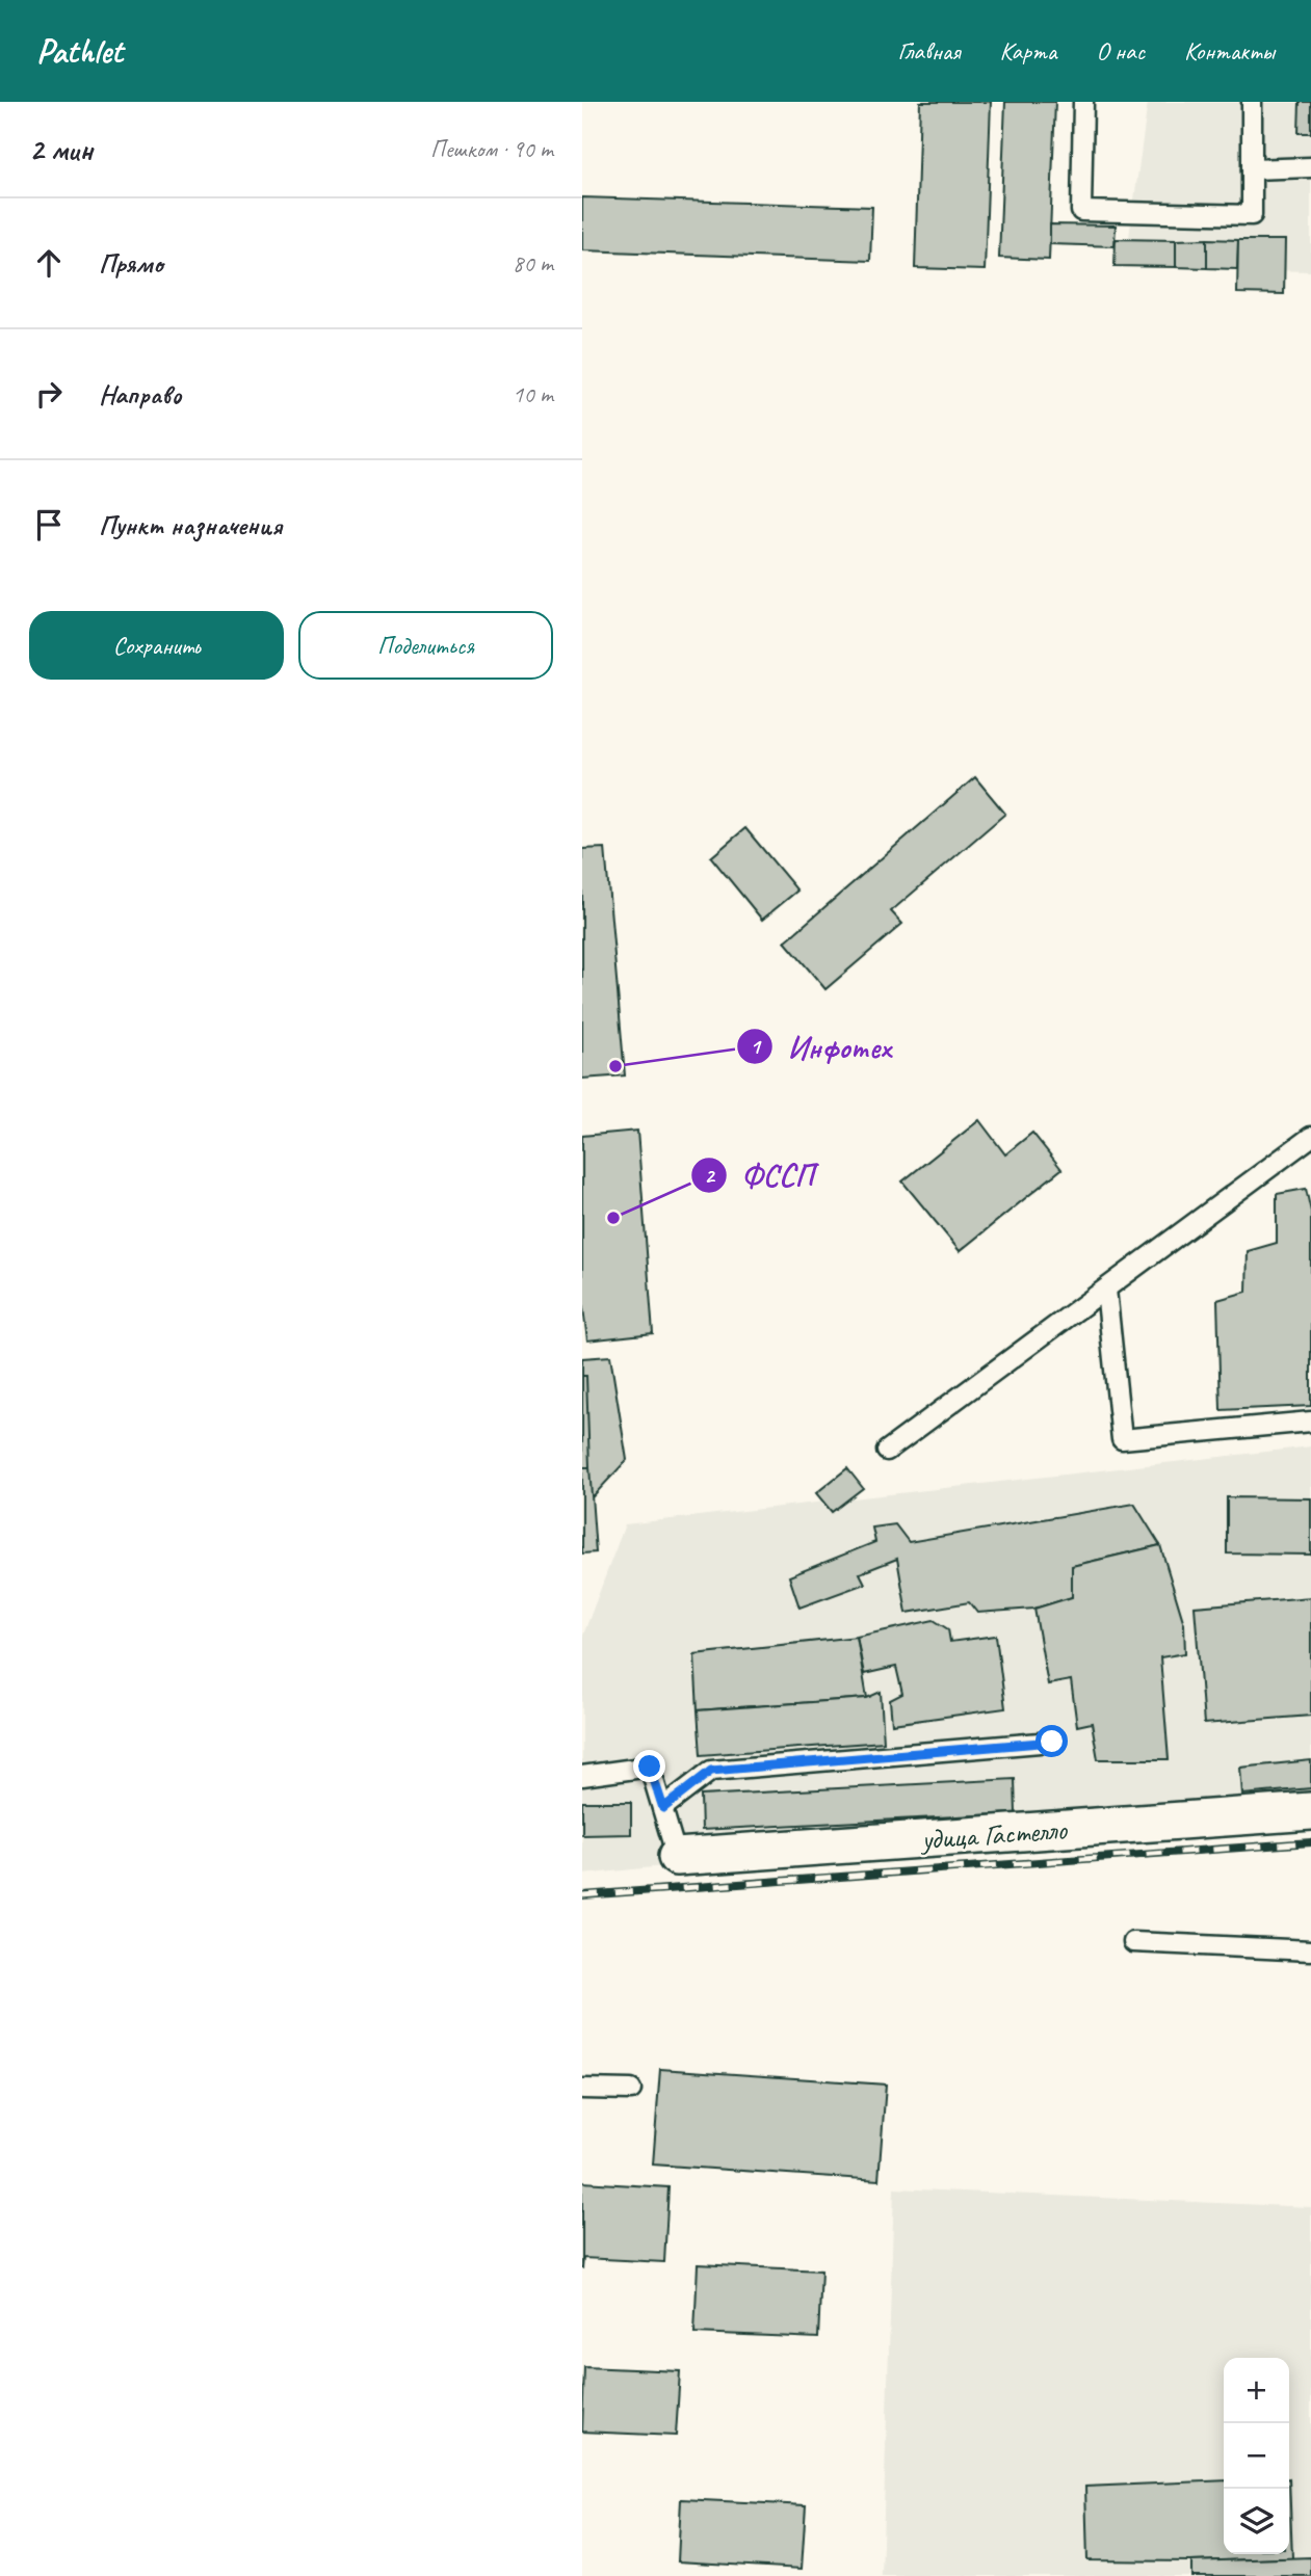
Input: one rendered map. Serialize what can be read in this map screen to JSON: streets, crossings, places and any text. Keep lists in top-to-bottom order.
{
  "streets": {
    "street": ["удица Гастелло"]
  },
  "places": ["Инфотех", "ФССП"],
  "page": {
    "header": "Pathlet",
    "nav": [
      "Главная",
      "Карта",
      "О нас",
      "Контакты"
    ],
    "heading": ["2 мин", "Пешком · 90 m"],
    "list": [
      ["Прямо", "80 m"],
      ["Направо", "10 m"],
      "Пункт назначения"
    ],
    "buttons": ["Сохранить", "Поделиться"],
    "map_buttons": ["+", "−"]
  }
}
